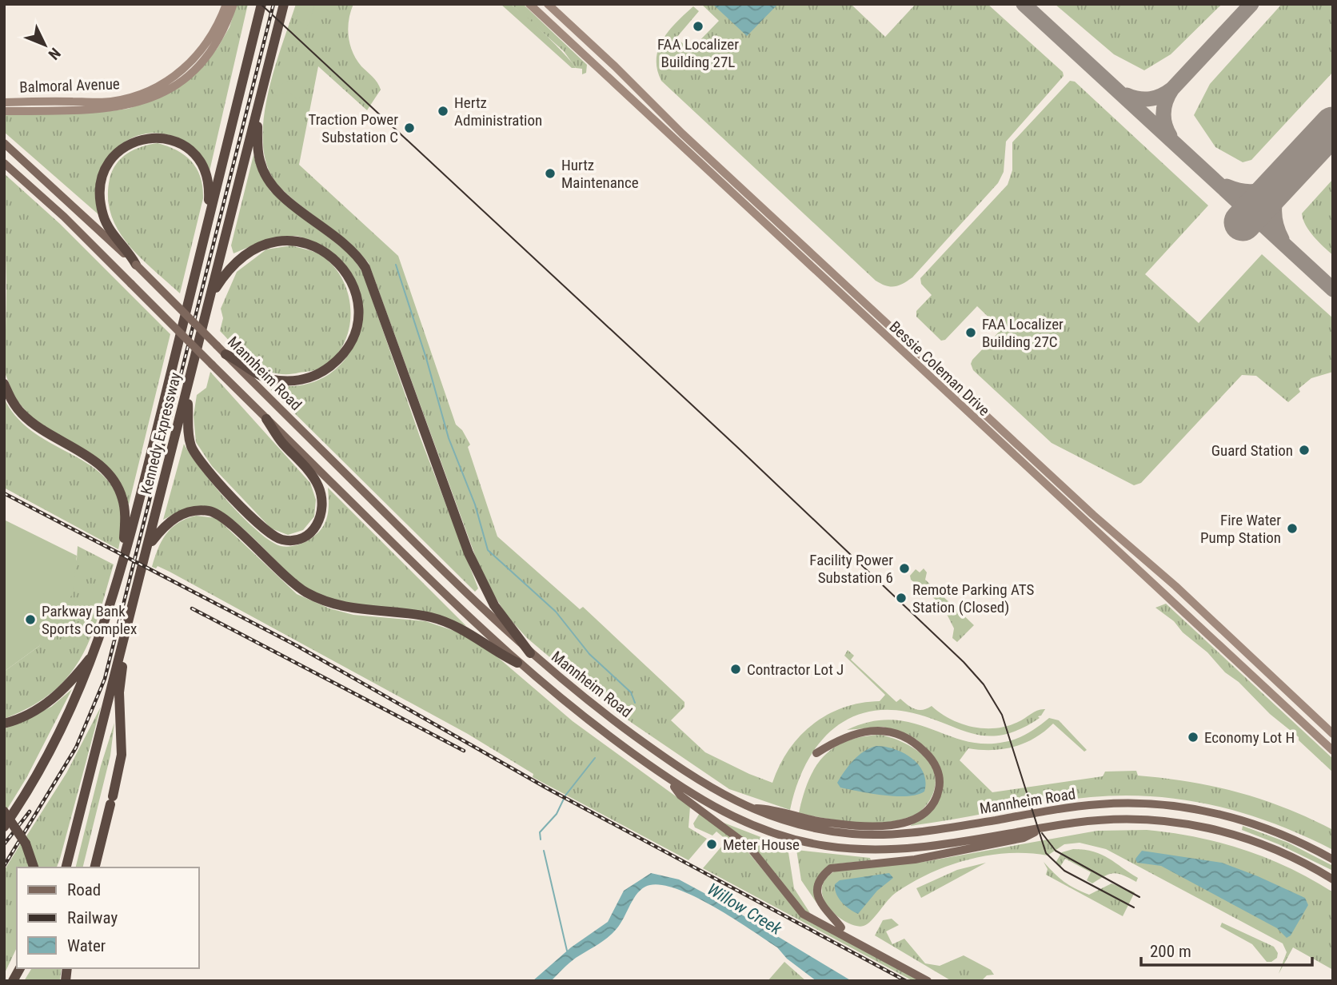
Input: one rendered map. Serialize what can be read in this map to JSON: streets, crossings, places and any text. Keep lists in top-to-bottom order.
{
  "streets": {
    "highway": ["Kennedy Expressway"],
    "main road": ["Mannheim Road"],
    "street": ["Balmoral Avenue", "Bessie Coleman Drive"]
  },
  "water": ["Willow Creek"],
  "places": [
    "FAA Localizer Building 27L",
    "Hertz Administration",
    "Traction Power Substation C",
    "Hurtz Maintenance",
    "FAA Localizer Building 27C",
    "Guard Station",
    "Fire Water Pump Station",
    "Facility Power Substation 6",
    "Remote Parking ATS Station (Closed)",
    "Parkway Bank Sports Complex",
    "Contractor Lot J",
    "Economy Lot H",
    "Meter House"
  ],
  "legend": ["Road", "Railway", "Water"],
  "scale_bar": "200 m",
  "north": "bottom right"
}
